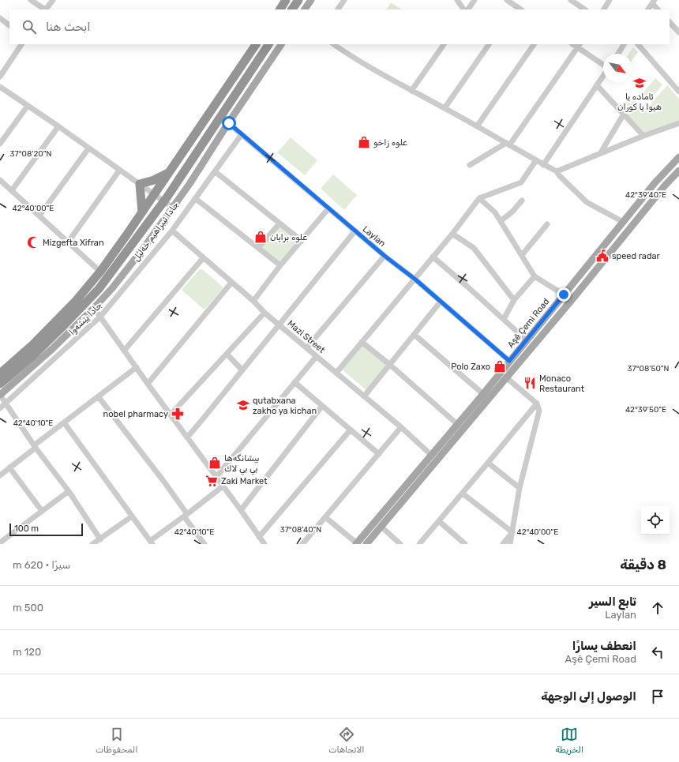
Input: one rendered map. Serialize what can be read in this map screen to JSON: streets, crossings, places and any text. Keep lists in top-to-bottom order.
{
  "streets": {
    "highway": ["جادا ئیبراهیم خەلیل"],
    "main road": ["Aşê Çemi Road"],
    "street": ["Laylan", "جادا پێشەوا", "Mazi Street"]
  },
  "crossings": [
    ["جادا ئیبراهیم خەلیل", "Laylan"],
    ["Laylan", "جادا پێشەوا"],
    ["Laylan", "Aşê Çemi Road"],
    ["جادا پێشەوا", "Mazi Street"],
    ["Aşê Çemi Road", "Mazi Street"]
  ],
  "places": {
    "school or university": ["ئاماده یا هیوا یا کوران", "qutabxana zakho ya kichan"],
    "shop": [
      "علوه زاخو",
      "علوه برايان",
      "Polo Zaxo",
      "بيشانگه‌ها بي بي لاك"
    ],
    "mosque": ["Mizgefta Xifran"],
    "public building": ["speed radar"],
    "restaurant": ["Monaco Restaurant"],
    "pharmacy": ["nobel pharmacy"],
    "supermarket": ["Zaki Market"]
  },
  "scale_bar": "100 m",
  "north": "bottom right",
  "page": {
    "search": "ابحث هنا",
    "scale": "100 m",
    "heading": ["8 دقيقة", "سيرًا · 620 m"],
    "list": [
      ["تابع السير", "Laylan", "500 m"],
      ["انعطف يسارًا", "Aşê Çemi Road", "120 m"],
      "الوصول إلى الوجهة"
    ],
    "nav": ["الخريطة", "الاتجاهات", "المحفوظات"]
  },
  "coordinates": [
    "37°08'20\"N",
    "42°39'40\"E",
    "42°40'00\"E",
    "37°08'50\"N",
    "42°39'50\"E",
    "42°40'10\"E",
    "37°08'40\"N"
  ]
}
